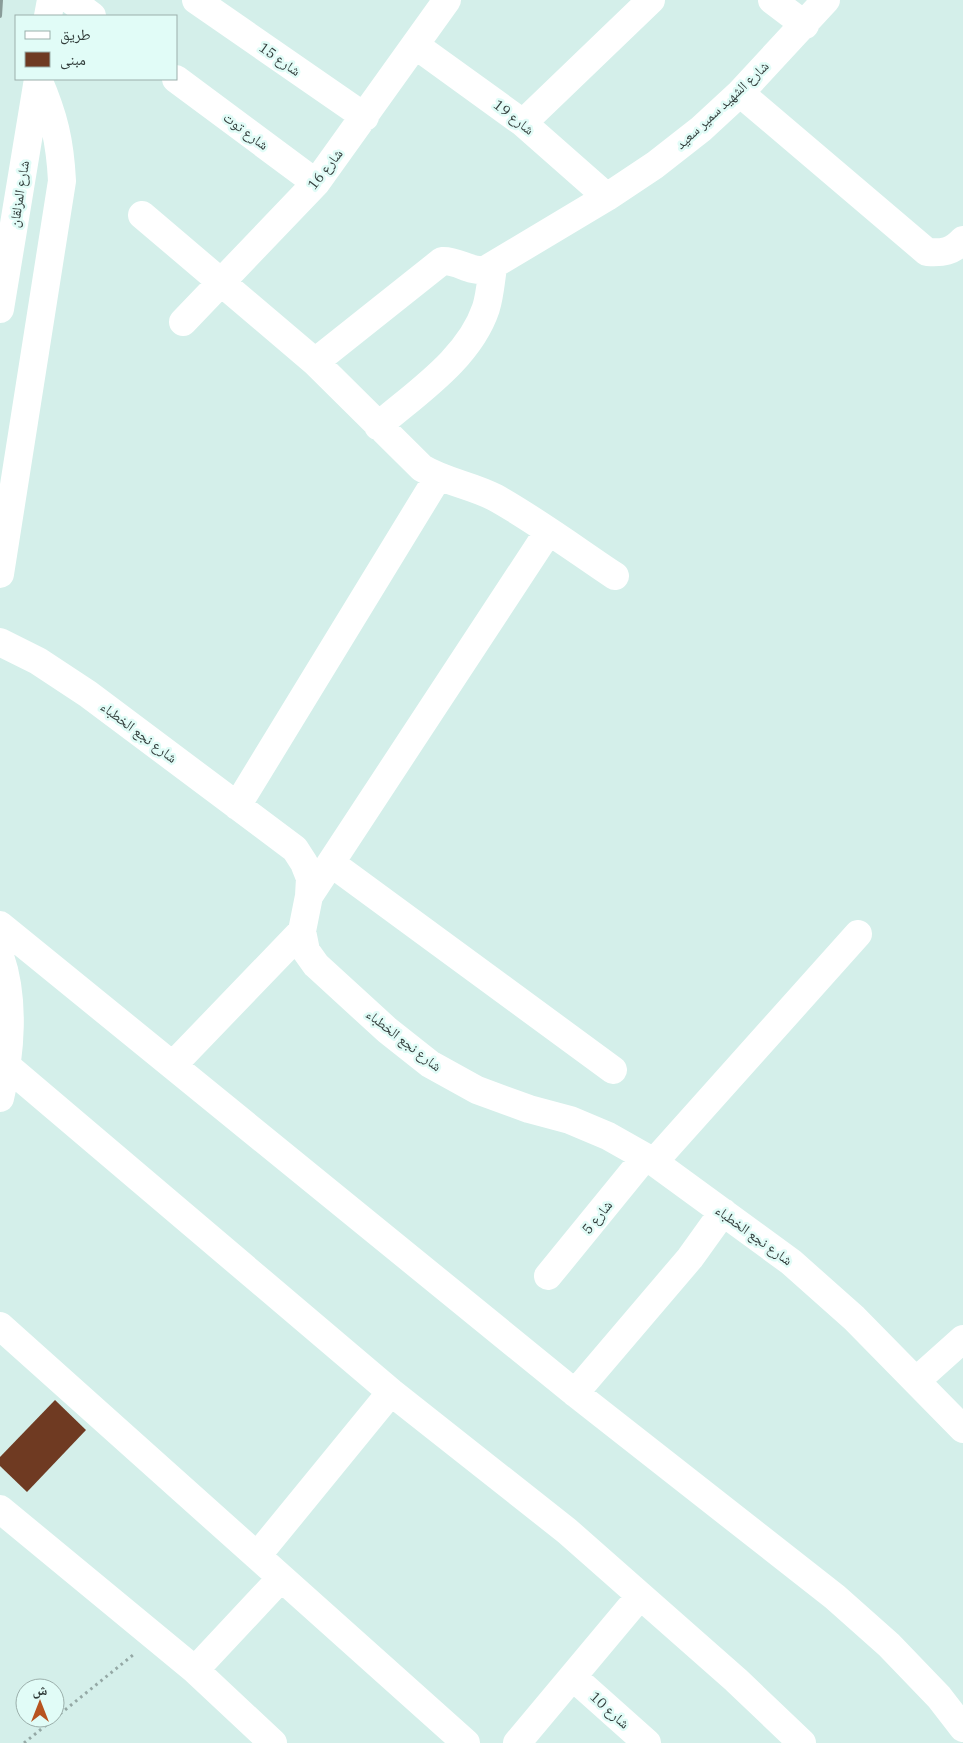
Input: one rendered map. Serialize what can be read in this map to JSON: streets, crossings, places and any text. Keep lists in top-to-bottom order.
{
  "streets": {
    "street": [
      "شارع 15",
      "شارع الشهيد سمير سعيد",
      "شارع 19",
      "شارع توت",
      "شارع 16",
      "شارع المزلقان",
      "شارع نجع الخطباء",
      "شارع 5",
      "شارع 10"
    ]
  },
  "crossings": [
    ["شارع 15", "شارع 16"],
    ["شارع الشهيد سمير سعيد", "شارع 19"],
    ["شارع 19", "شارع 16"],
    ["شارع توت", "شارع 16"],
    ["شارع نجع الخطباء", "شارع 5"]
  ],
  "legend": ["طريق", "مبنى"],
  "north": "top"
}
